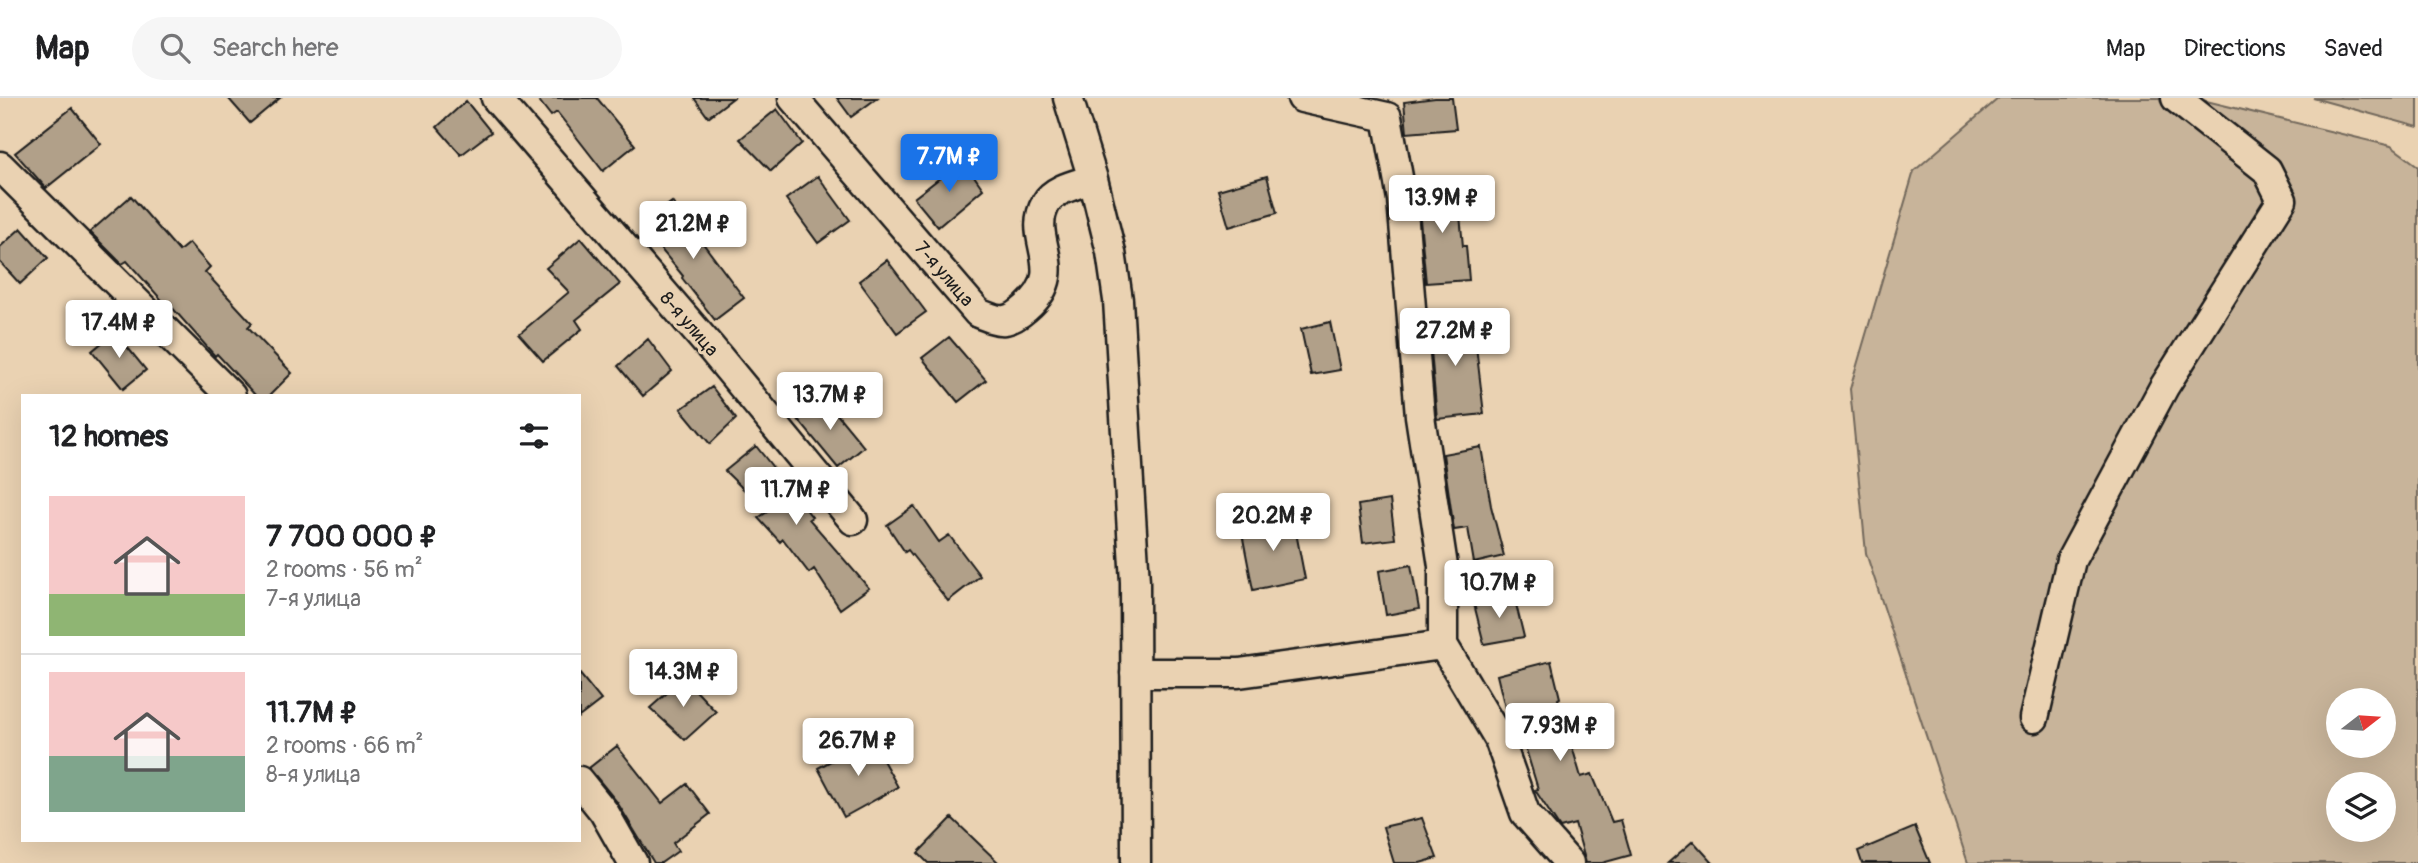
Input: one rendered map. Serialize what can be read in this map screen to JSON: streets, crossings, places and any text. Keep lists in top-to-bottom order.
{
  "streets": {
    "street": ["7-я улица", "8-я улица"]
  },
  "north": "right",
  "page": {
    "header": "Map",
    "search": "Search here",
    "nav": ["Map", "Directions", "Saved"],
    "price": [
      "7.7M ₽",
      "13.9M ₽",
      "21.2M ₽",
      "17.4M ₽",
      "27.2M ₽",
      "13.7M ₽",
      "11.7M ₽",
      "20.2M ₽",
      "10.7M ₽",
      "14.3M ₽",
      "7.93M ₽",
      "26.7M ₽"
    ],
    "heading": "12 homes",
    "list": [
      {
        "name": "7 700 000 ₽",
        "note": "2 rooms · 56 m² · 7-я улица"
      },
      {
        "name": "11.7M ₽",
        "note": "2 rooms · 66 m² · 8-я улица"
      }
    ]
  }
}
